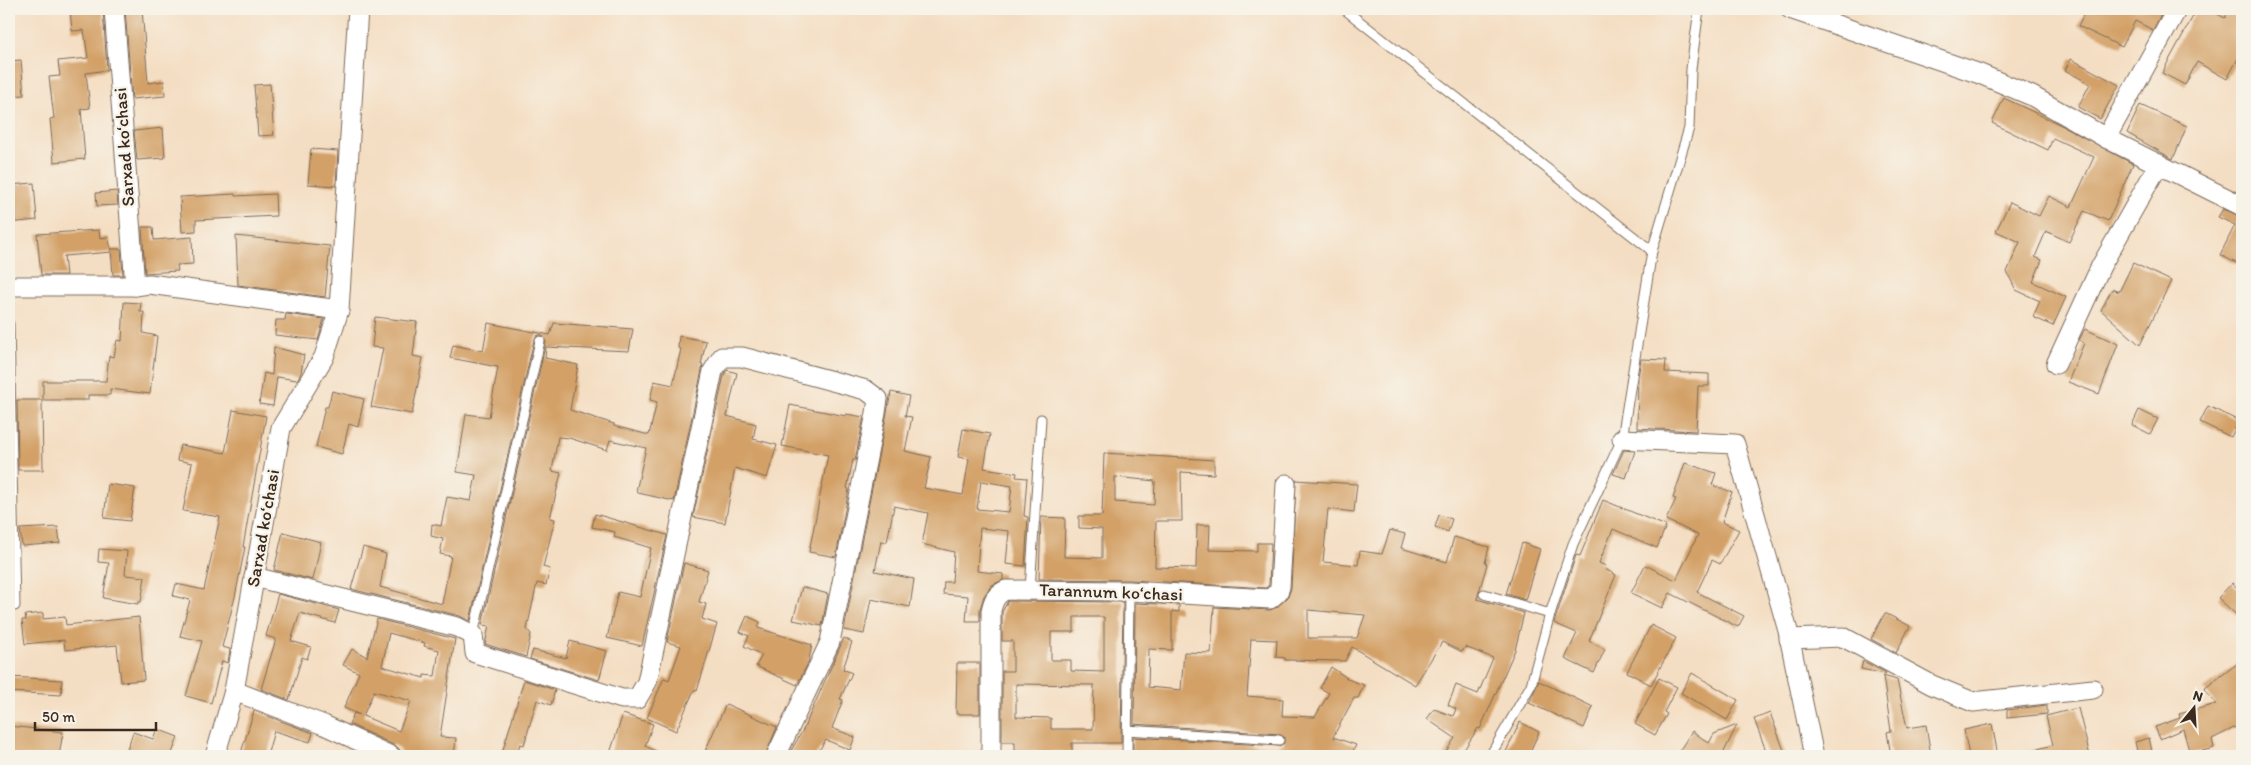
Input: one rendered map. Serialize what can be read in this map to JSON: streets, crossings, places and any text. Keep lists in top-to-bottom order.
{
  "streets": {
    "street": ["Sarxad koʻchasi", "Tarannum koʻchasi"]
  },
  "scale_bar": "50 m",
  "north": "top"
}
